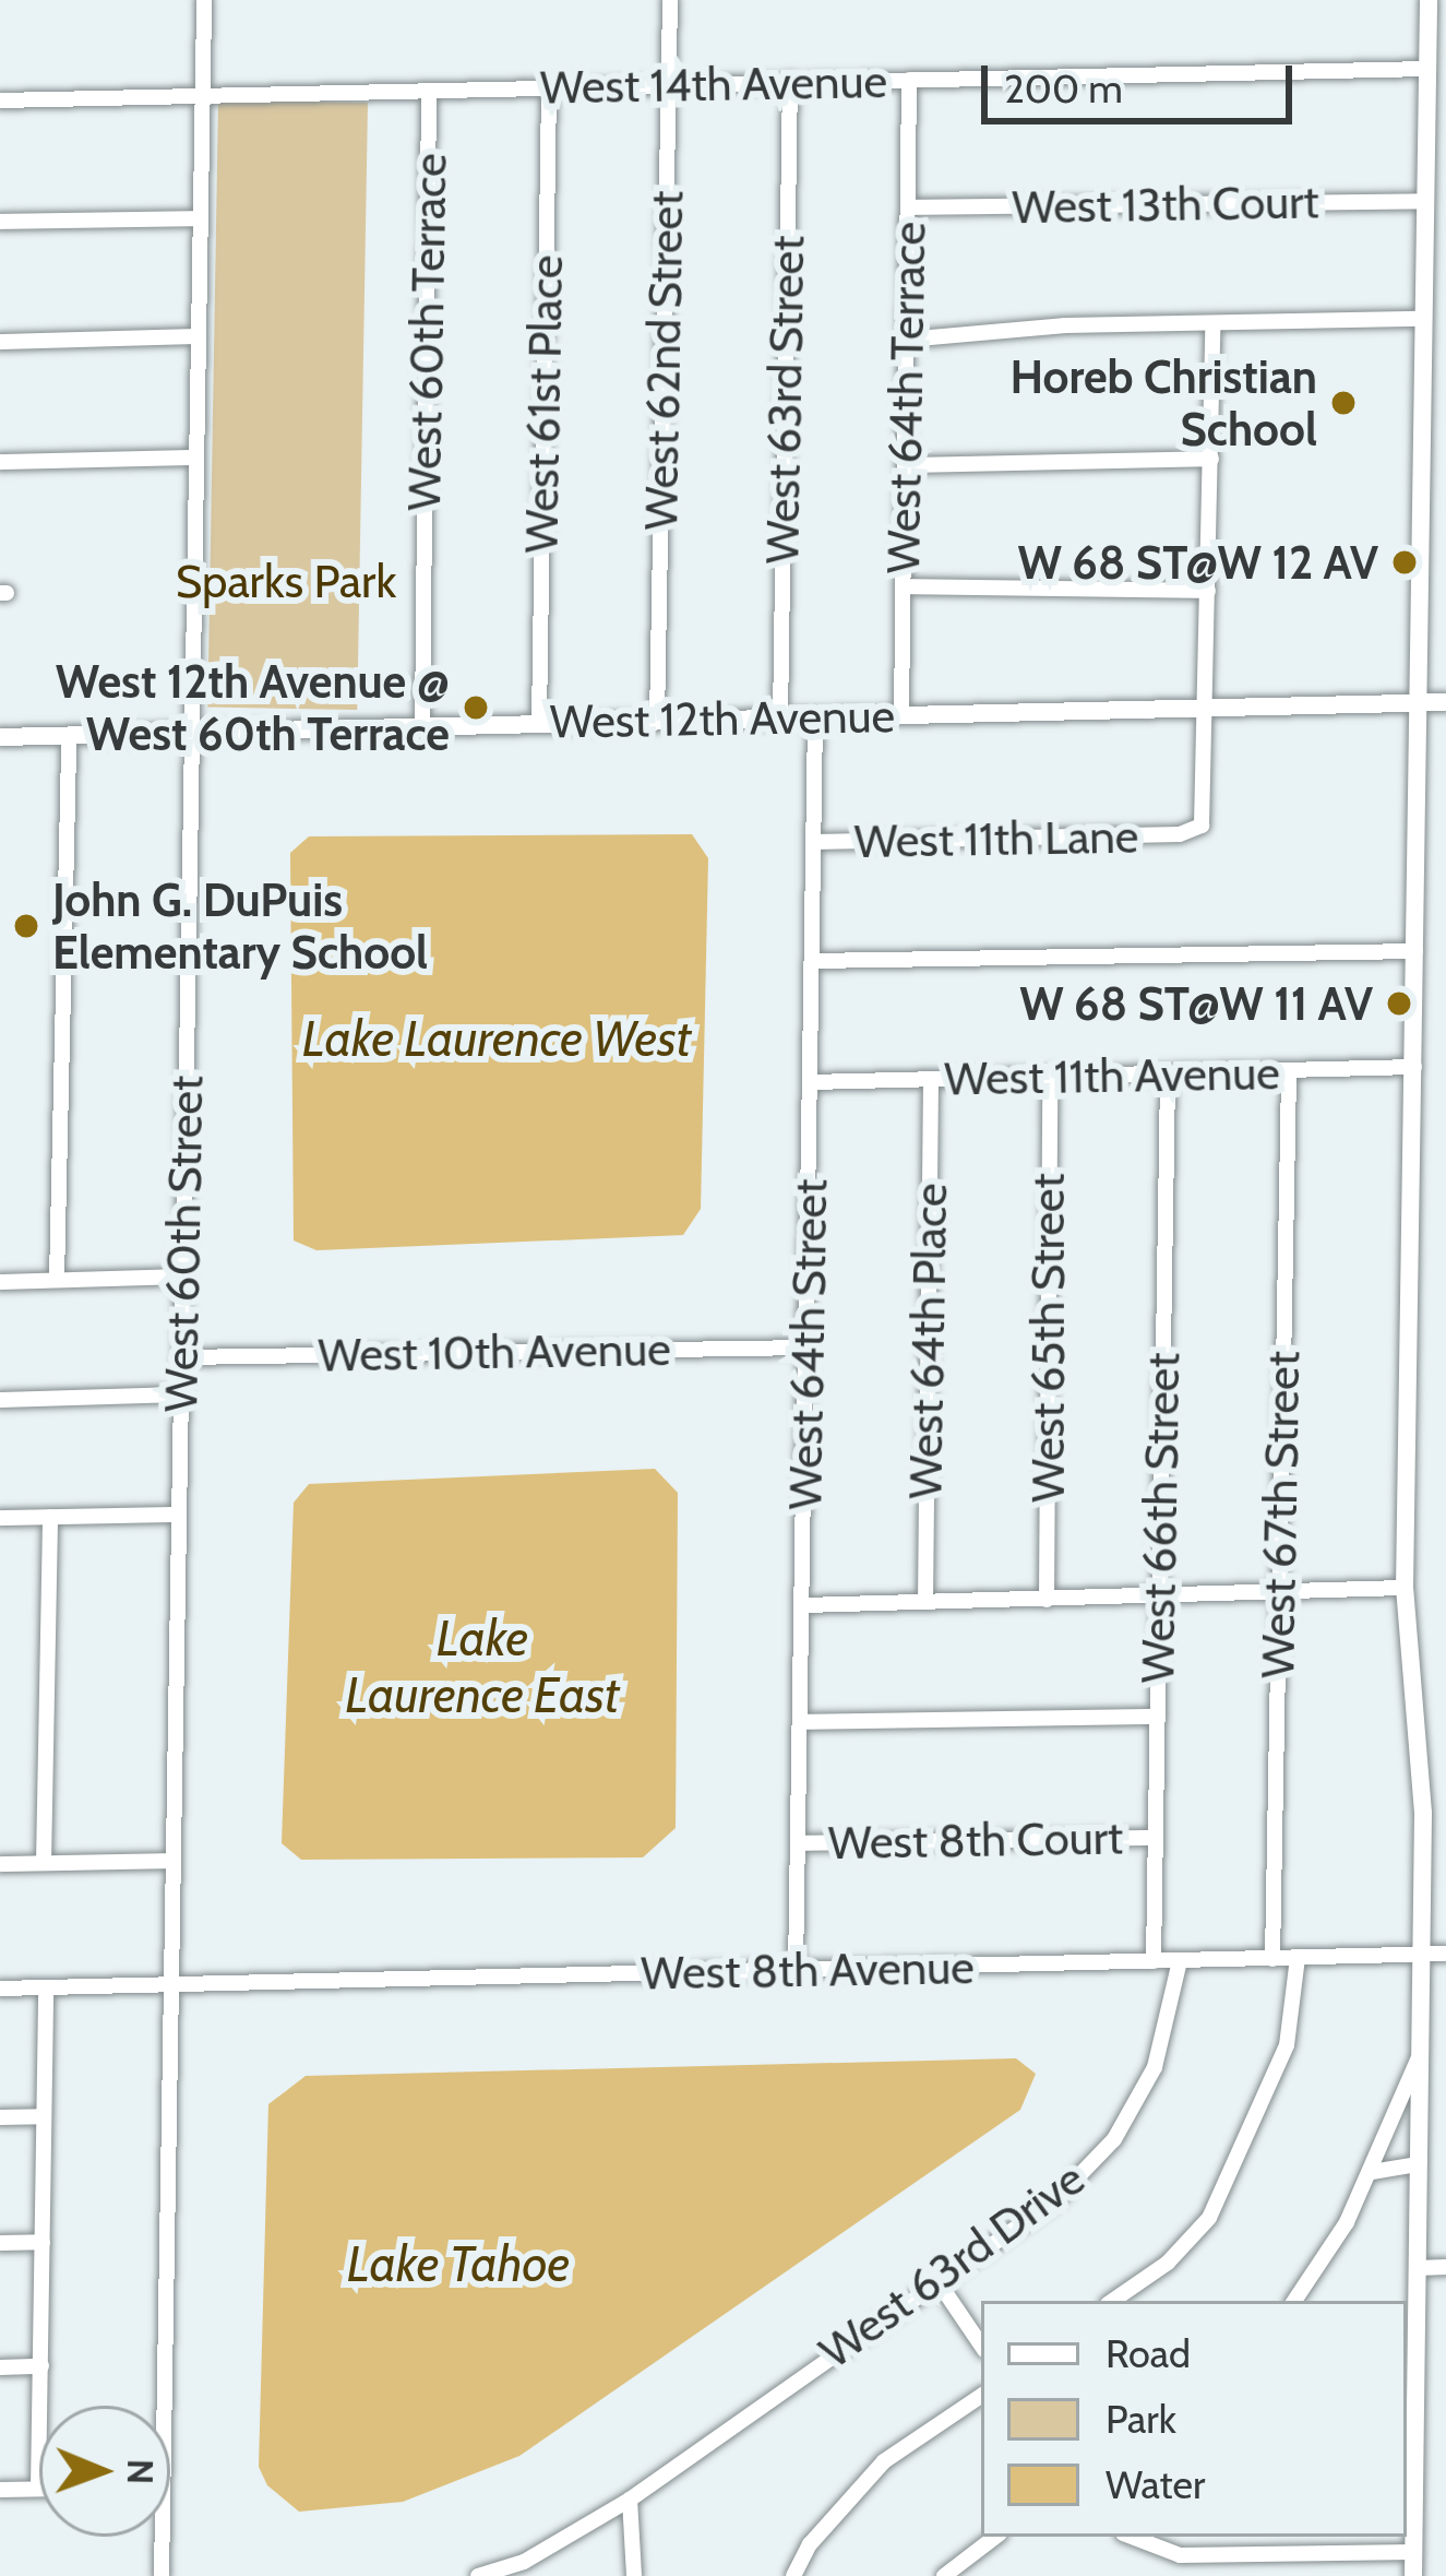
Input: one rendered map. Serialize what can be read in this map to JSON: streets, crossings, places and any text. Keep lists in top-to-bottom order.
{
  "streets": {
    "main road": ["West 12th Avenue"],
    "street": [
      "West 14th Avenue",
      "West 13th Court",
      "West 60th Terrace",
      "West 62nd Street",
      "West 64th Terrace",
      "West 63rd Street",
      "West 61st Place",
      "West 11th Lane",
      "West 11th Avenue",
      "West 60th Street",
      "West 65th Street",
      "West 64th Place",
      "West 64th Street",
      "West 10th Avenue",
      "West 67th Street",
      "West 66th Street",
      "West 8th Court",
      "West 8th Avenue",
      "West 63rd Drive"
    ]
  },
  "crossings": [
    ["West 14th Avenue", "West 60th Terrace"],
    ["West 14th Avenue", "West 62nd Street"],
    ["West 14th Avenue", "West 64th Terrace"],
    ["West 14th Avenue", "West 63rd Street"],
    ["West 14th Avenue", "West 61st Place"],
    ["West 14th Avenue", "West 60th Street"],
    ["West 13th Court", "West 64th Terrace"],
    ["West 60th Terrace", "West 12th Avenue"],
    ["West 62nd Street", "West 12th Avenue"],
    ["West 64th Terrace", "West 12th Avenue"],
    ["West 63rd Street", "West 12th Avenue"],
    ["West 61st Place", "West 12th Avenue"],
    ["West 12th Avenue", "West 11th Lane"],
    ["West 12th Avenue", "West 60th Street"],
    ["West 12th Avenue", "West 64th Street"],
    ["West 11th Lane", "West 64th Street"],
    ["West 11th Avenue", "West 65th Street"],
    ["West 11th Avenue", "West 64th Place"],
    ["West 11th Avenue", "West 64th Street"],
    ["West 11th Avenue", "West 67th Street"],
    ["West 11th Avenue", "West 66th Street"],
    ["West 60th Street", "West 10th Avenue"],
    ["West 60th Street", "West 8th Avenue"],
    ["West 64th Street", "West 10th Avenue"],
    ["West 64th Street", "West 8th Court"],
    ["West 64th Street", "West 8th Avenue"],
    ["West 67th Street", "West 8th Avenue"],
    ["West 66th Street", "West 8th Court"],
    ["West 66th Street", "West 8th Avenue"],
    ["West 8th Avenue", "West 63rd Drive"]
  ],
  "water": ["Lake Laurence West", "Lake Laurence East", "Lake Tahoe"],
  "parks": ["Sparks Park"],
  "places": [
    "Horeb Christian School",
    "W 68 ST@W 12 AV",
    "West 12th Avenue @ West 60th Terrace",
    "John G. DuPuis Elementary School",
    "W 68 ST@W 11 AV"
  ],
  "legend": ["Road", "Park", "Water"],
  "scale_bar": "200 m",
  "north": "right"
}
